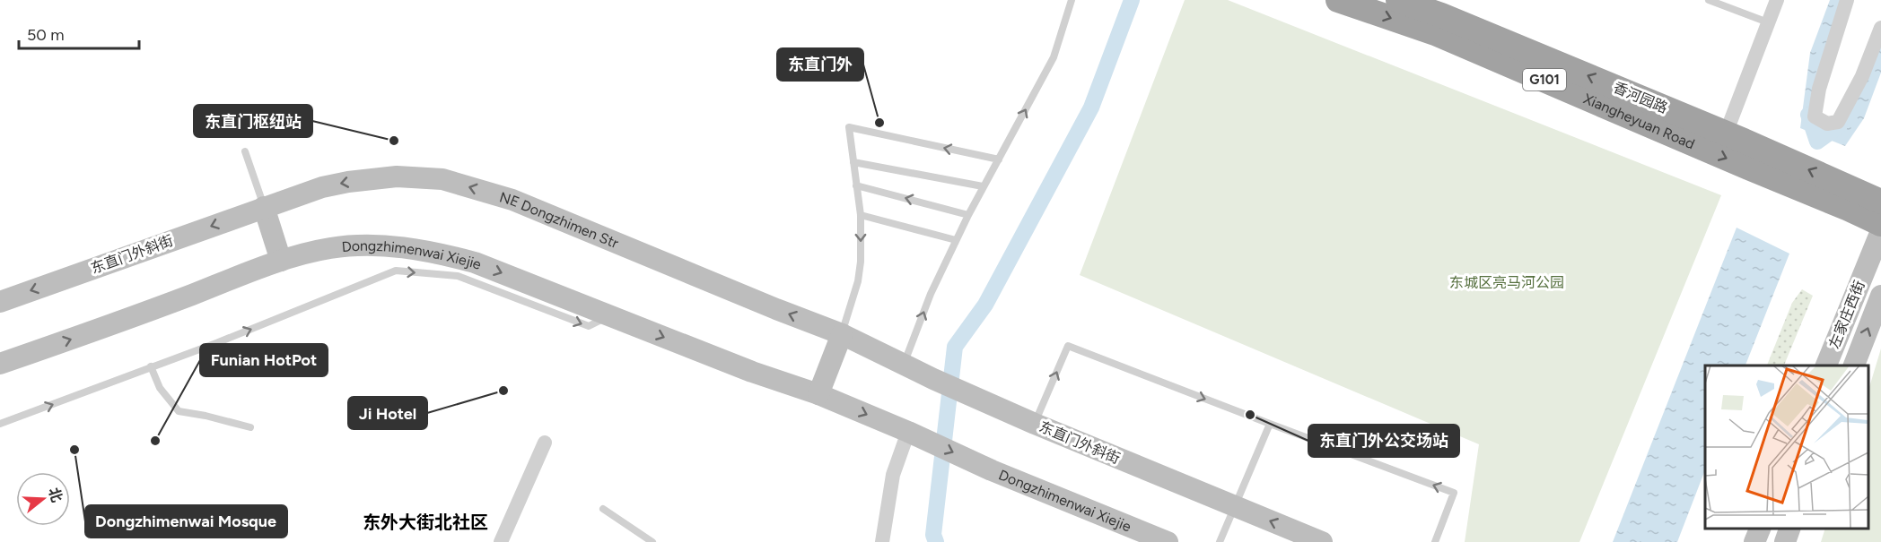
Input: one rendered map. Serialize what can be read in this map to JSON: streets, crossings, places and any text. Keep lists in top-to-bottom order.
{
  "streets": {
    "highway": ["G101", "香河园路", "Xiangheyuan Road"],
    "main road": [
      "NE Dongzhimen Str",
      "东直门外斜街",
      "Dongzhimenwai Xiejie",
      "左家庄西街"
    ]
  },
  "crossings": [
    ["香河园路", "Xiangheyuan Road"],
    ["NE Dongzhimen Str", "东直门外斜街"]
  ],
  "one_way": [
    "香河园路",
    "Xiangheyuan Road",
    "NE Dongzhimen Str",
    "东直门外斜街",
    "Dongzhimenwai Xiejie"
  ],
  "districts": ["东外大街北社区"],
  "parks": ["东城区亮马河公园"],
  "places": [
    "东直门外",
    "东直门枢纽站",
    "Ji Hotel",
    "东直门外公交场站",
    "Funian HotPot",
    "Dongzhimenwai Mosque"
  ],
  "scale_bar": "50 m",
  "north": "right"
}
